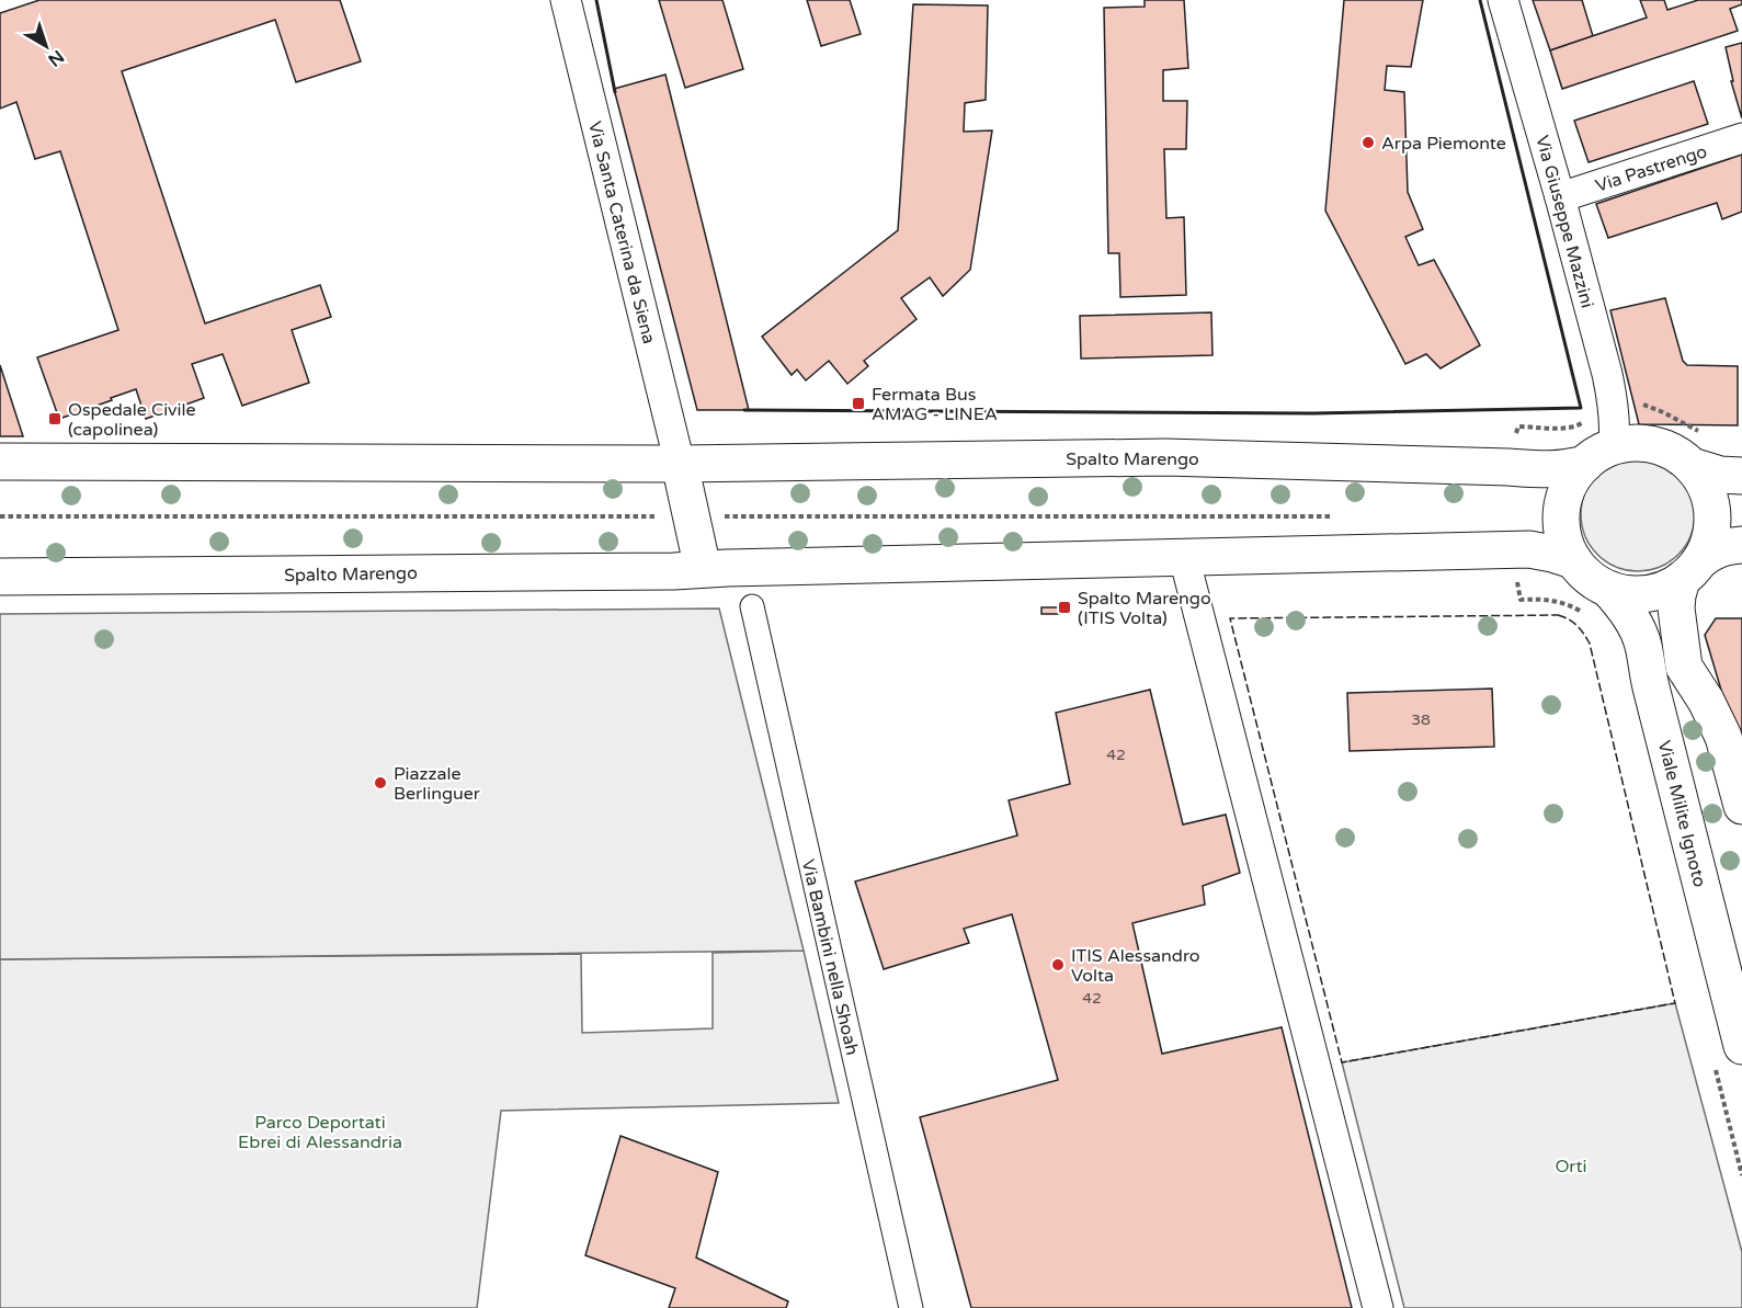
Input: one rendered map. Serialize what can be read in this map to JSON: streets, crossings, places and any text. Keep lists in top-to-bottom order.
{
  "streets": {
    "main road": ["Spalto Marengo", "Viale Milite Ignoto"],
    "street": [
      "Via Pastrengo",
      "Via Giuseppe Mazzini",
      "Via Santa Caterina da Siena",
      "Via Bambini nella Shoah"
    ]
  },
  "crossings": [
    ["Via Pastrengo", "Via Giuseppe Mazzini"],
    ["Via Giuseppe Mazzini", "Spalto Marengo"],
    ["Via Giuseppe Mazzini", "Viale Milite Ignoto"],
    ["Via Santa Caterina da Siena", "Spalto Marengo"],
    ["Spalto Marengo", "Viale Milite Ignoto"]
  ],
  "parks": ["Parco Deportati Ebrei di Alessandria", "Orti"],
  "places": {
    "other": ["Arpa Piemonte", "Piazzale Berlinguer", "ITIS Alessandro Volta"],
    "transit": ["Fermata Bus AMAG - LINEA", "Ospedale Civile (capolinea)", "Spalto Marengo (ITIS Volta)"]
  },
  "house_numbers": ["38", "42", "42"],
  "north": "bottom right"
}
